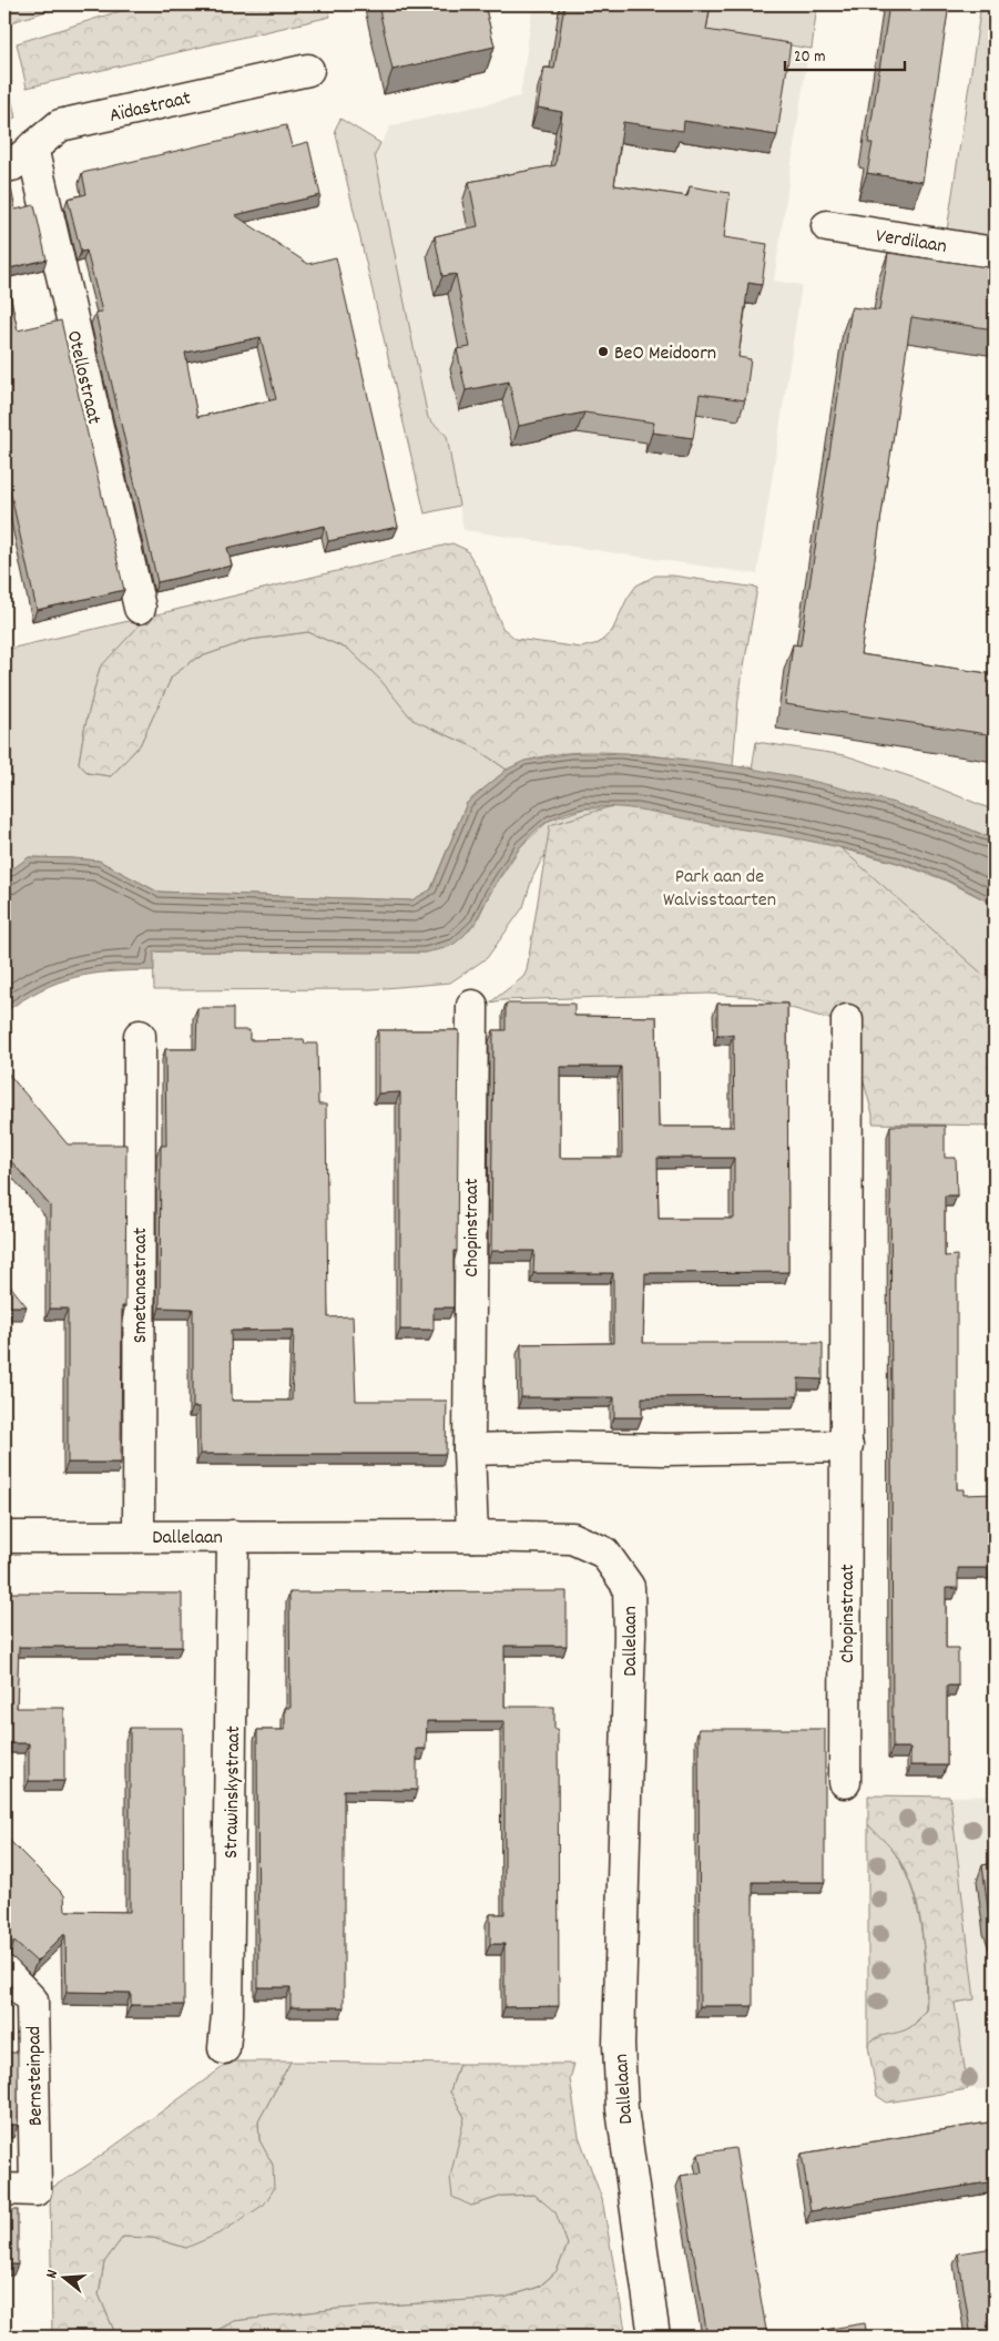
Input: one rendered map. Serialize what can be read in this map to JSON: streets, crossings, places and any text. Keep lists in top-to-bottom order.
{
  "streets": {
    "street": [
      "Aïdastraat",
      "Verdilaan",
      "Otellostraat",
      "Chopinstraat",
      "Smetanastraat",
      "Dallelaan",
      "Strawinskystraat",
      "Bernsteinpad"
    ]
  },
  "crossings": [
    ["Aïdastraat", "Otellostraat"],
    ["Chopinstraat", "Dallelaan"],
    ["Smetanastraat", "Dallelaan"],
    ["Dallelaan", "Strawinskystraat"]
  ],
  "parks": ["Park aan de Walvisstaarten"],
  "places": ["BeO Meidoorn"],
  "scale_bar": "20 m",
  "north": "left"
}
